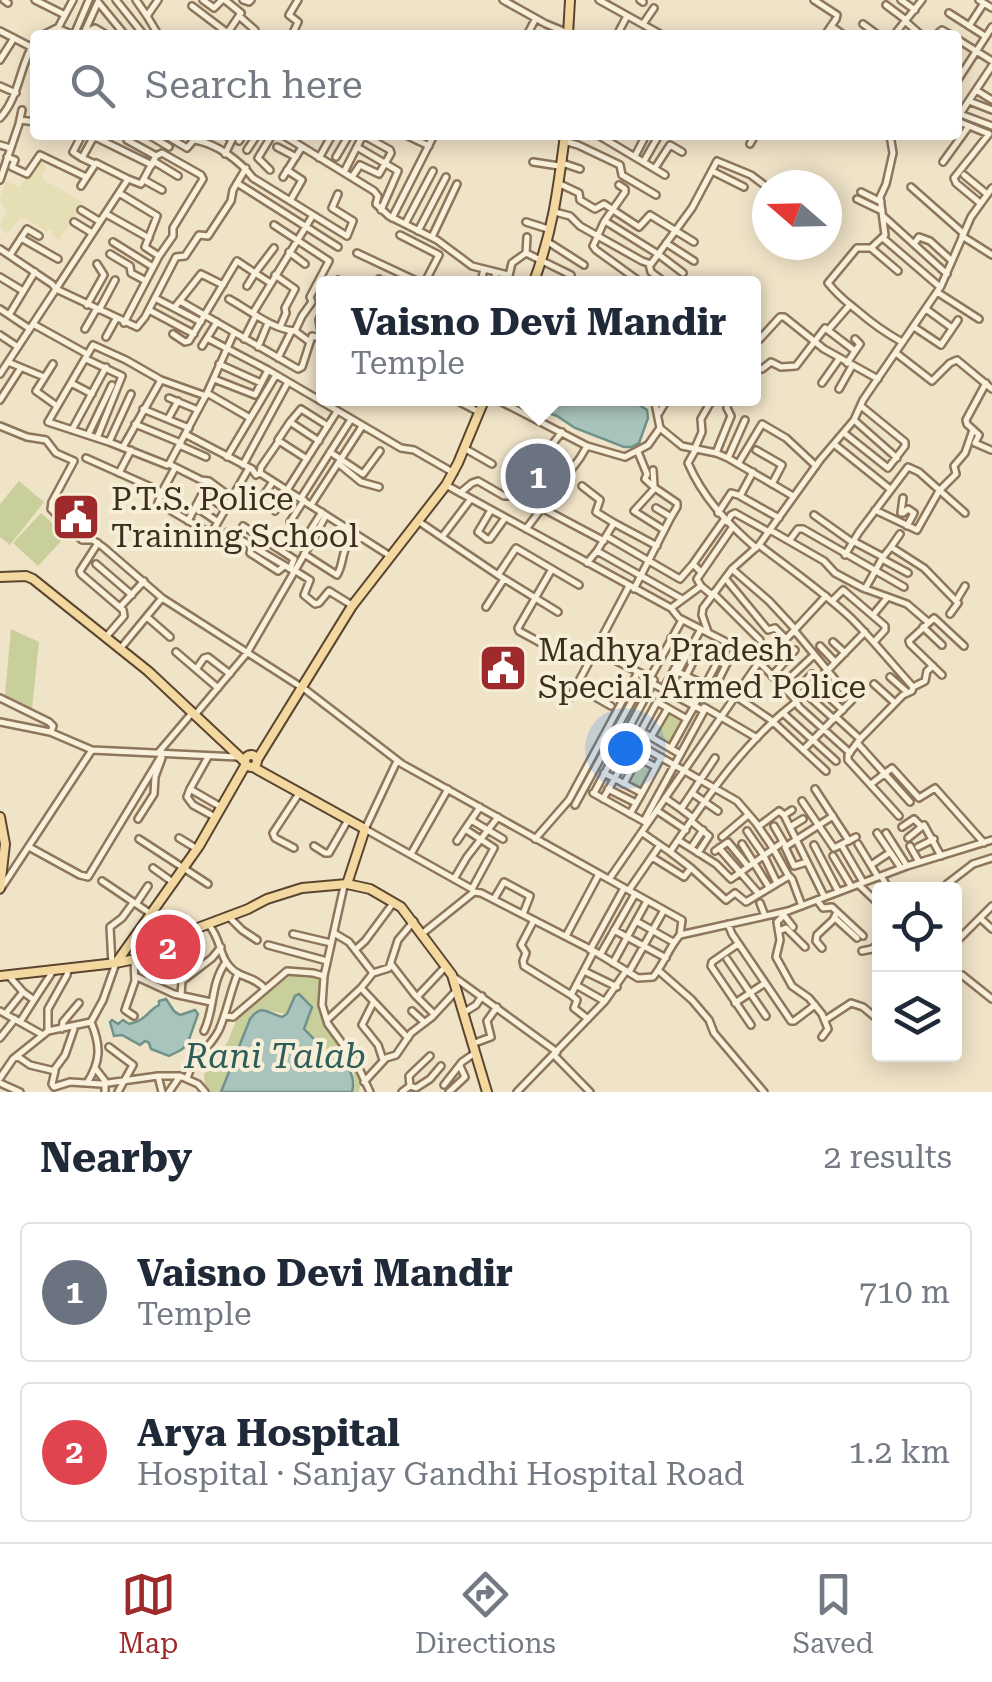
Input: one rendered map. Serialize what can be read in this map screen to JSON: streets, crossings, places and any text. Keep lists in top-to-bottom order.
{
  "water": ["Rani Talab"],
  "places": {
    "public building": ["P.T.S. Police Training School", "Madhya Pradesh Special Armed Police"]
  },
  "north": "left",
  "page": {
    "search": "Search here",
    "popup": ["Vaisno Devi Mandir", "Temple"],
    "pins": ["1", "2"],
    "heading": ["Nearby", "2 results"],
    "list": [
      {
        "mark": "1",
        "name": "Vaisno Devi Mandir",
        "note": "Temple",
        "value": "710 m"
      },
      {
        "mark": "2",
        "name": "Arya Hospital",
        "note": "Hospital · Sanjay Gandhi Hospital Road",
        "value": "1.2 km"
      }
    ],
    "nav": ["Map", "Directions", "Saved"]
  }
}
